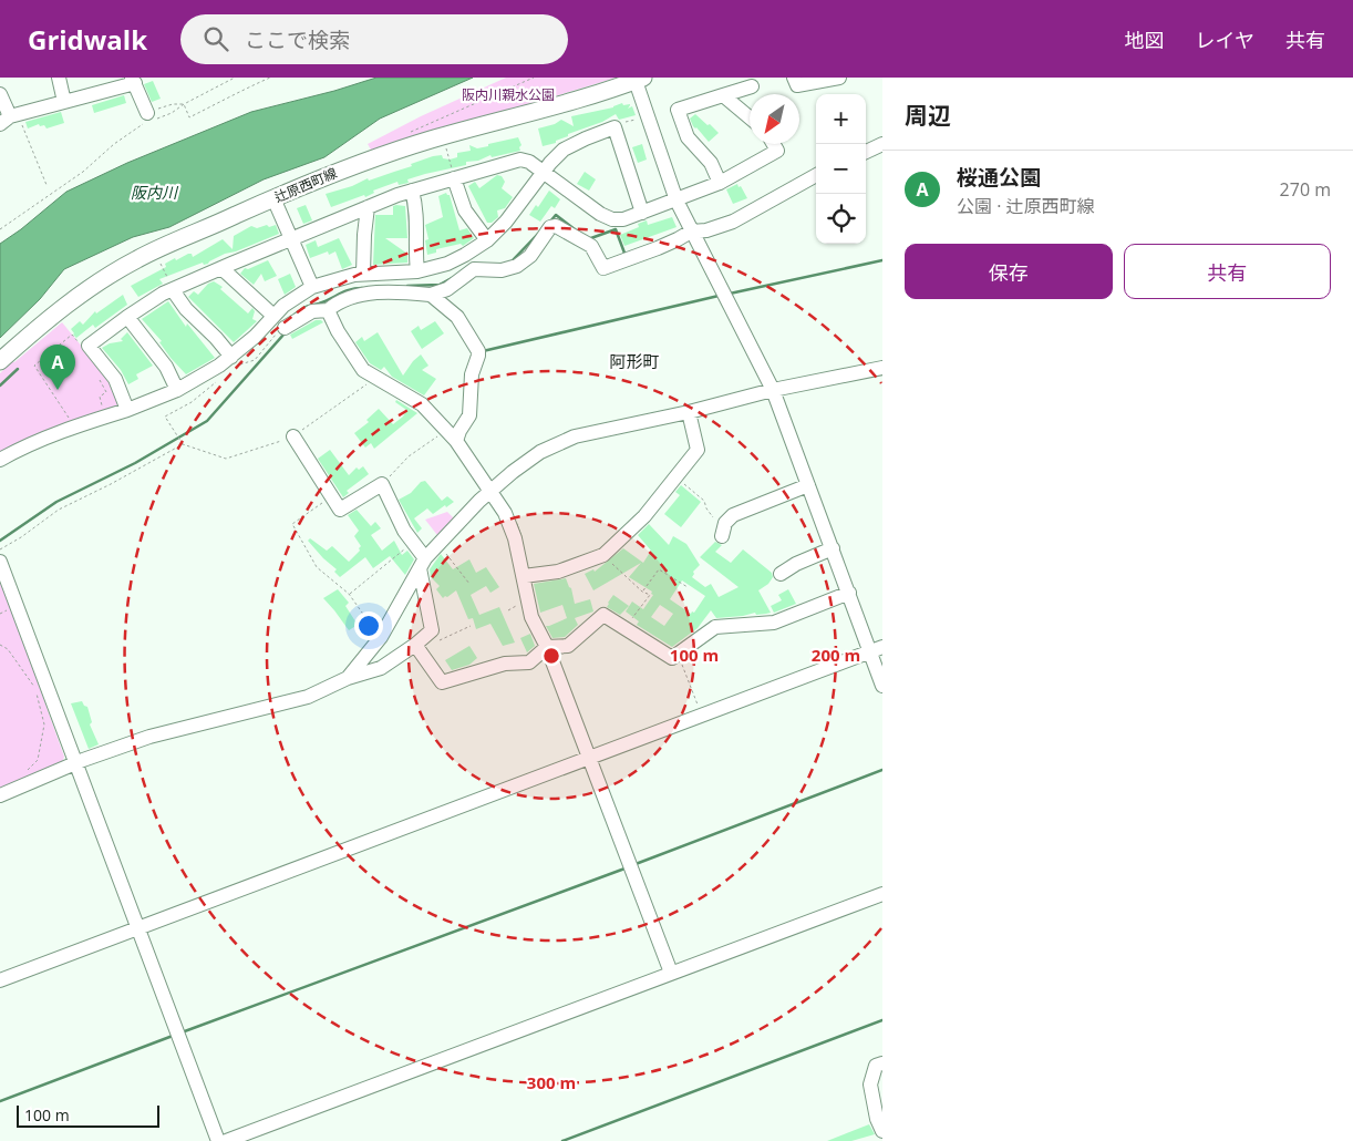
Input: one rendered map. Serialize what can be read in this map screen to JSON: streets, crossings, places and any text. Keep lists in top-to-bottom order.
{
  "streets": {
    "main road": ["辻原西町線"]
  },
  "districts": ["阿形町"],
  "water": ["阪内川"],
  "parks": ["阪内川親水公園"],
  "scale_bar": "100 m",
  "north": "bottom left",
  "page": {
    "header": "Gridwalk",
    "search": "ここで検索",
    "nav": ["地図", "レイヤ", "共有"],
    "heading": "周辺",
    "map_buttons": ["+", "−"],
    "list": [
      {
        "mark": "A",
        "name": "桜通公園",
        "note": "公園 · 辻原西町線",
        "value": "270 m"
      }
    ],
    "buttons": ["保存", "共有"],
    "pins": "A",
    "scale": "100 m"
  },
  "rings": ["100 m", "200 m", "300 m"]
}
